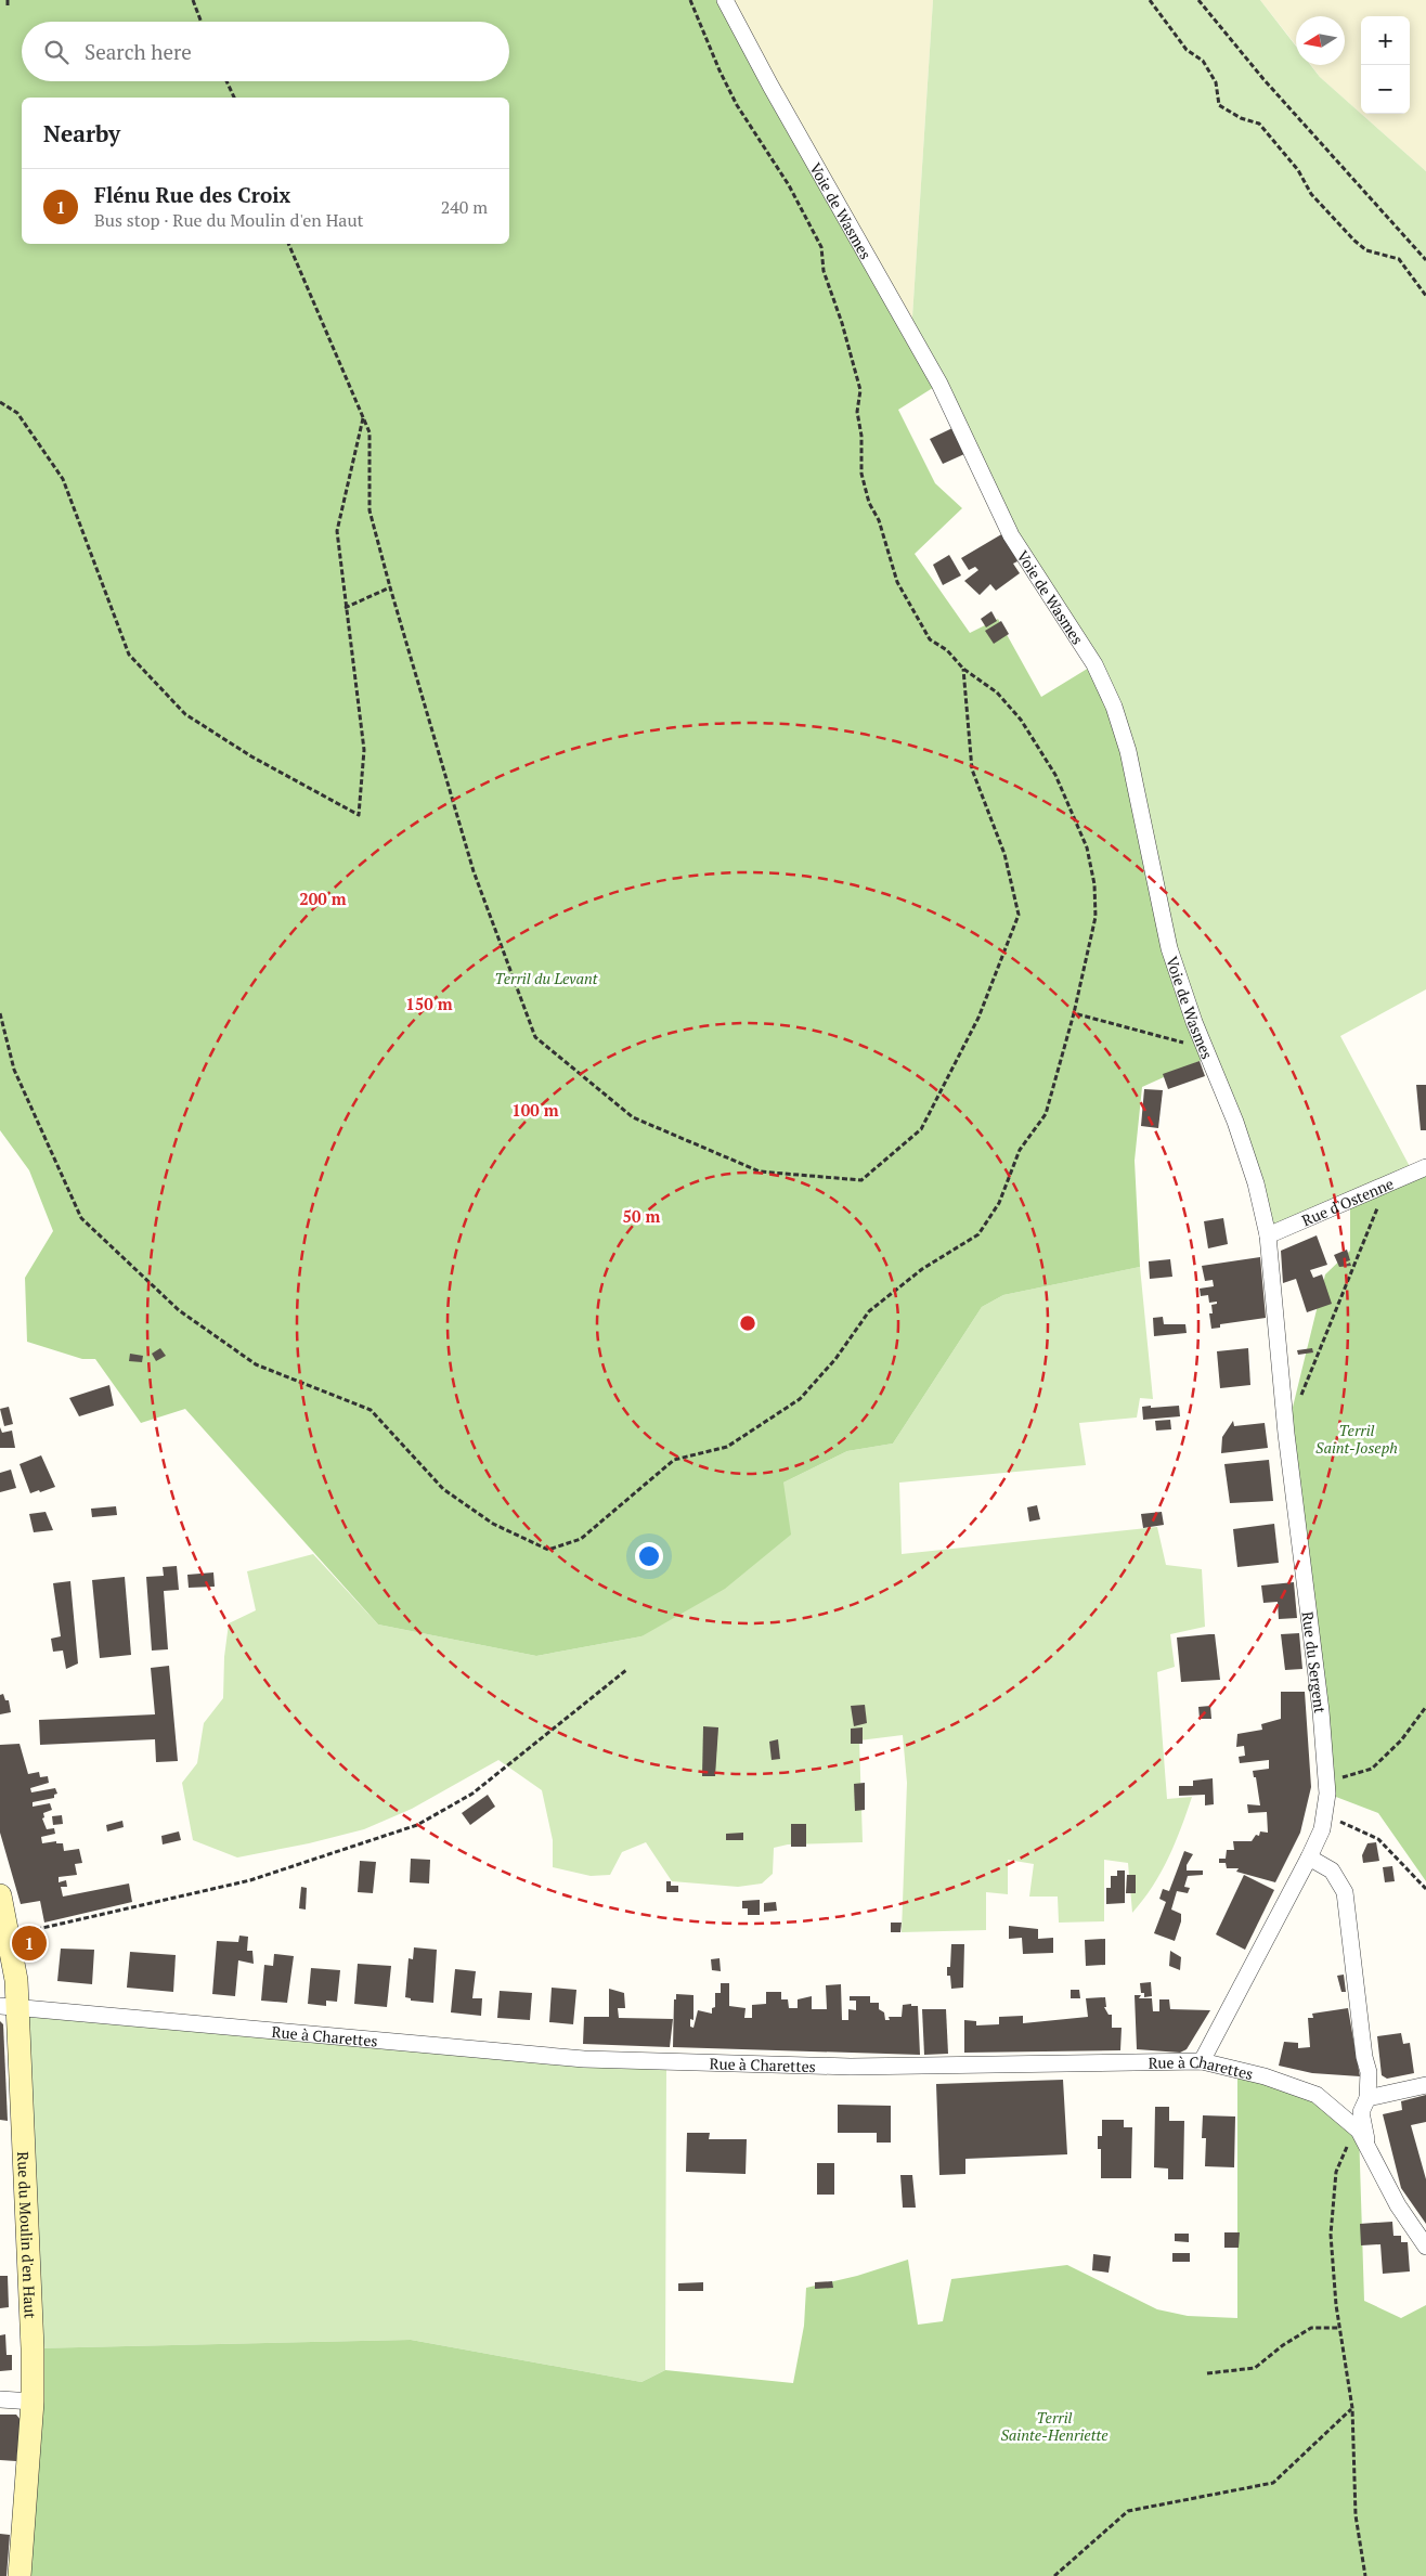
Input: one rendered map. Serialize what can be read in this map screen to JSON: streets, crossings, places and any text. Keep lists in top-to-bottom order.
{
  "streets": {
    "street": [
      "Voie de Wasmes",
      "Rue d'Ostenne",
      "Rue du Sergent",
      "Rue à Charettes",
      "Rue du Moulin d'en Haut"
    ]
  },
  "crossings": [
    ["Voie de Wasmes", "Rue d'Ostenne"],
    ["Voie de Wasmes", "Rue du Sergent"],
    ["Rue d'Ostenne", "Rue du Sergent"],
    ["Rue du Sergent", "Rue à Charettes"],
    ["Rue à Charettes", "Rue du Moulin d'en Haut"]
  ],
  "parks": ["Terril du Levant", "Terril Saint-Joseph", "Terril Sainte-Henriette"],
  "north": "left",
  "page": {
    "map_buttons": ["+", "−"],
    "search": "Search here",
    "heading": "Nearby",
    "list": [
      {
        "mark": "1",
        "name": "Flénu Rue des Croix",
        "note": "Bus stop · Rue du Moulin d'en Haut",
        "value": "240 m"
      }
    ],
    "pins": "1"
  },
  "rings": [
    "200 m",
    "150 m",
    "100 m",
    "50 m"
  ]
}
